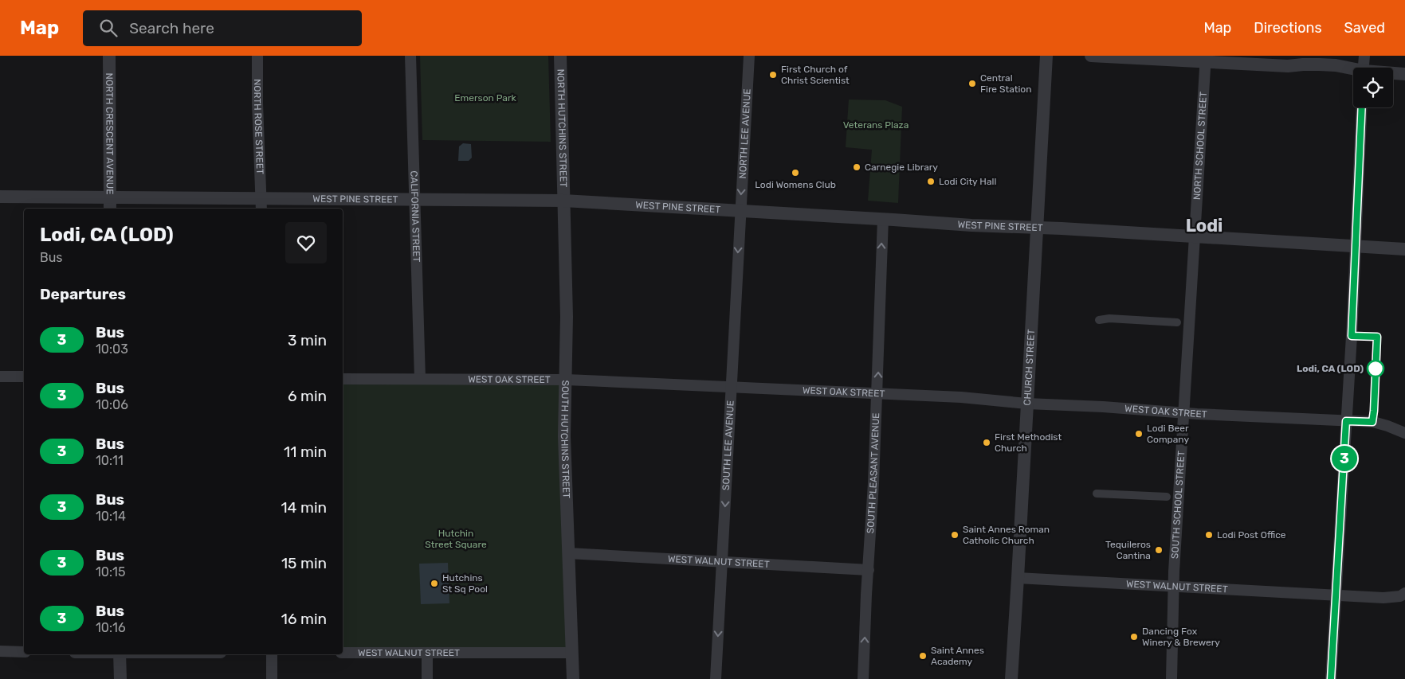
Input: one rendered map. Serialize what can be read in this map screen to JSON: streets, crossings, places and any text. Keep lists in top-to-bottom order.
{
  "streets": {
    "street": [
      "NORTH ROSE STREET",
      "NORTH HUTCHINS STREET",
      "NORTH CRESCENT AVENUE",
      "NORTH LEE AVENUE",
      "NORTH SCHOOL STREET",
      "WEST PINE STREET",
      "CALIFORNIA STREET",
      "CHURCH STREET",
      "WEST OAK STREET",
      "SOUTH HUTCHINS STREET",
      "SOUTH LEE AVENUE",
      "SOUTH PLEASANT AVENUE",
      "SOUTH SCHOOL STREET",
      "WEST WALNUT STREET"
    ]
  },
  "crossings": [
    ["NORTH ROSE STREET", "WEST PINE STREET"],
    ["NORTH HUTCHINS STREET", "WEST PINE STREET"],
    ["NORTH HUTCHINS STREET", "SOUTH HUTCHINS STREET"],
    ["NORTH CRESCENT AVENUE", "WEST PINE STREET"],
    ["NORTH LEE AVENUE", "WEST PINE STREET"],
    ["NORTH LEE AVENUE", "SOUTH LEE AVENUE"],
    ["NORTH SCHOOL STREET", "WEST PINE STREET"],
    ["NORTH SCHOOL STREET", "SOUTH SCHOOL STREET"],
    ["WEST PINE STREET", "CALIFORNIA STREET"],
    ["WEST PINE STREET", "CHURCH STREET"],
    ["WEST PINE STREET", "SOUTH HUTCHINS STREET"],
    ["WEST PINE STREET", "SOUTH LEE AVENUE"],
    ["WEST PINE STREET", "SOUTH PLEASANT AVENUE"],
    ["WEST PINE STREET", "SOUTH SCHOOL STREET"],
    ["CALIFORNIA STREET", "WEST OAK STREET"],
    ["CHURCH STREET", "WEST OAK STREET"],
    ["CHURCH STREET", "WEST WALNUT STREET"],
    ["WEST OAK STREET", "SOUTH HUTCHINS STREET"],
    ["WEST OAK STREET", "SOUTH LEE AVENUE"],
    ["WEST OAK STREET", "SOUTH PLEASANT AVENUE"],
    ["WEST OAK STREET", "SOUTH SCHOOL STREET"],
    ["SOUTH HUTCHINS STREET", "WEST WALNUT STREET"],
    ["SOUTH LEE AVENUE", "WEST WALNUT STREET"],
    ["SOUTH PLEASANT AVENUE", "WEST WALNUT STREET"],
    ["SOUTH SCHOOL STREET", "WEST WALNUT STREET"]
  ],
  "one_way": ["NORTH LEE AVENUE", "SOUTH LEE AVENUE", "SOUTH PLEASANT AVENUE"],
  "districts": ["Lodi"],
  "parks": ["Emerson Park", "Veterans Plaza", "Hutchin Street Square"],
  "places": [
    "First Church of Christ Scientist",
    "Central Fire Station",
    "Carnegie Library",
    "Lodi Womens Club",
    "Lodi City Hall",
    "Lodi, CA (LOD)",
    "Lodi Beer Company",
    "First Methodist Church",
    "Saint Annes Roman Catholic Church",
    "Lodi Post Office",
    "Tequileros Cantina",
    "Hutchins St Sq Pool",
    "Dancing Fox Winery & Brewery",
    "Saint Annes Academy"
  ],
  "lines": ["bus line 3"],
  "page": {
    "header": "Map",
    "search": "Search here",
    "nav": ["Map", "Directions", "Saved"],
    "on_map": "3",
    "heading": [
      ["Lodi, CA (LOD)", "Bus"],
      "Departures"
    ],
    "list": [
      {
        "mark": "3",
        "name": "Bus",
        "note": "10:03",
        "value": "3 min"
      },
      {
        "mark": "3",
        "name": "Bus",
        "note": "10:06",
        "value": "6 min"
      },
      {
        "mark": "3",
        "name": "Bus",
        "note": "10:11",
        "value": "11 min"
      },
      {
        "mark": "3",
        "name": "Bus",
        "note": "10:14",
        "value": "14 min"
      },
      {
        "mark": "3",
        "name": "Bus",
        "note": "10:15",
        "value": "15 min"
      },
      {
        "mark": "3",
        "name": "Bus",
        "note": "10:16",
        "value": "16 min"
      }
    ]
  }
}
